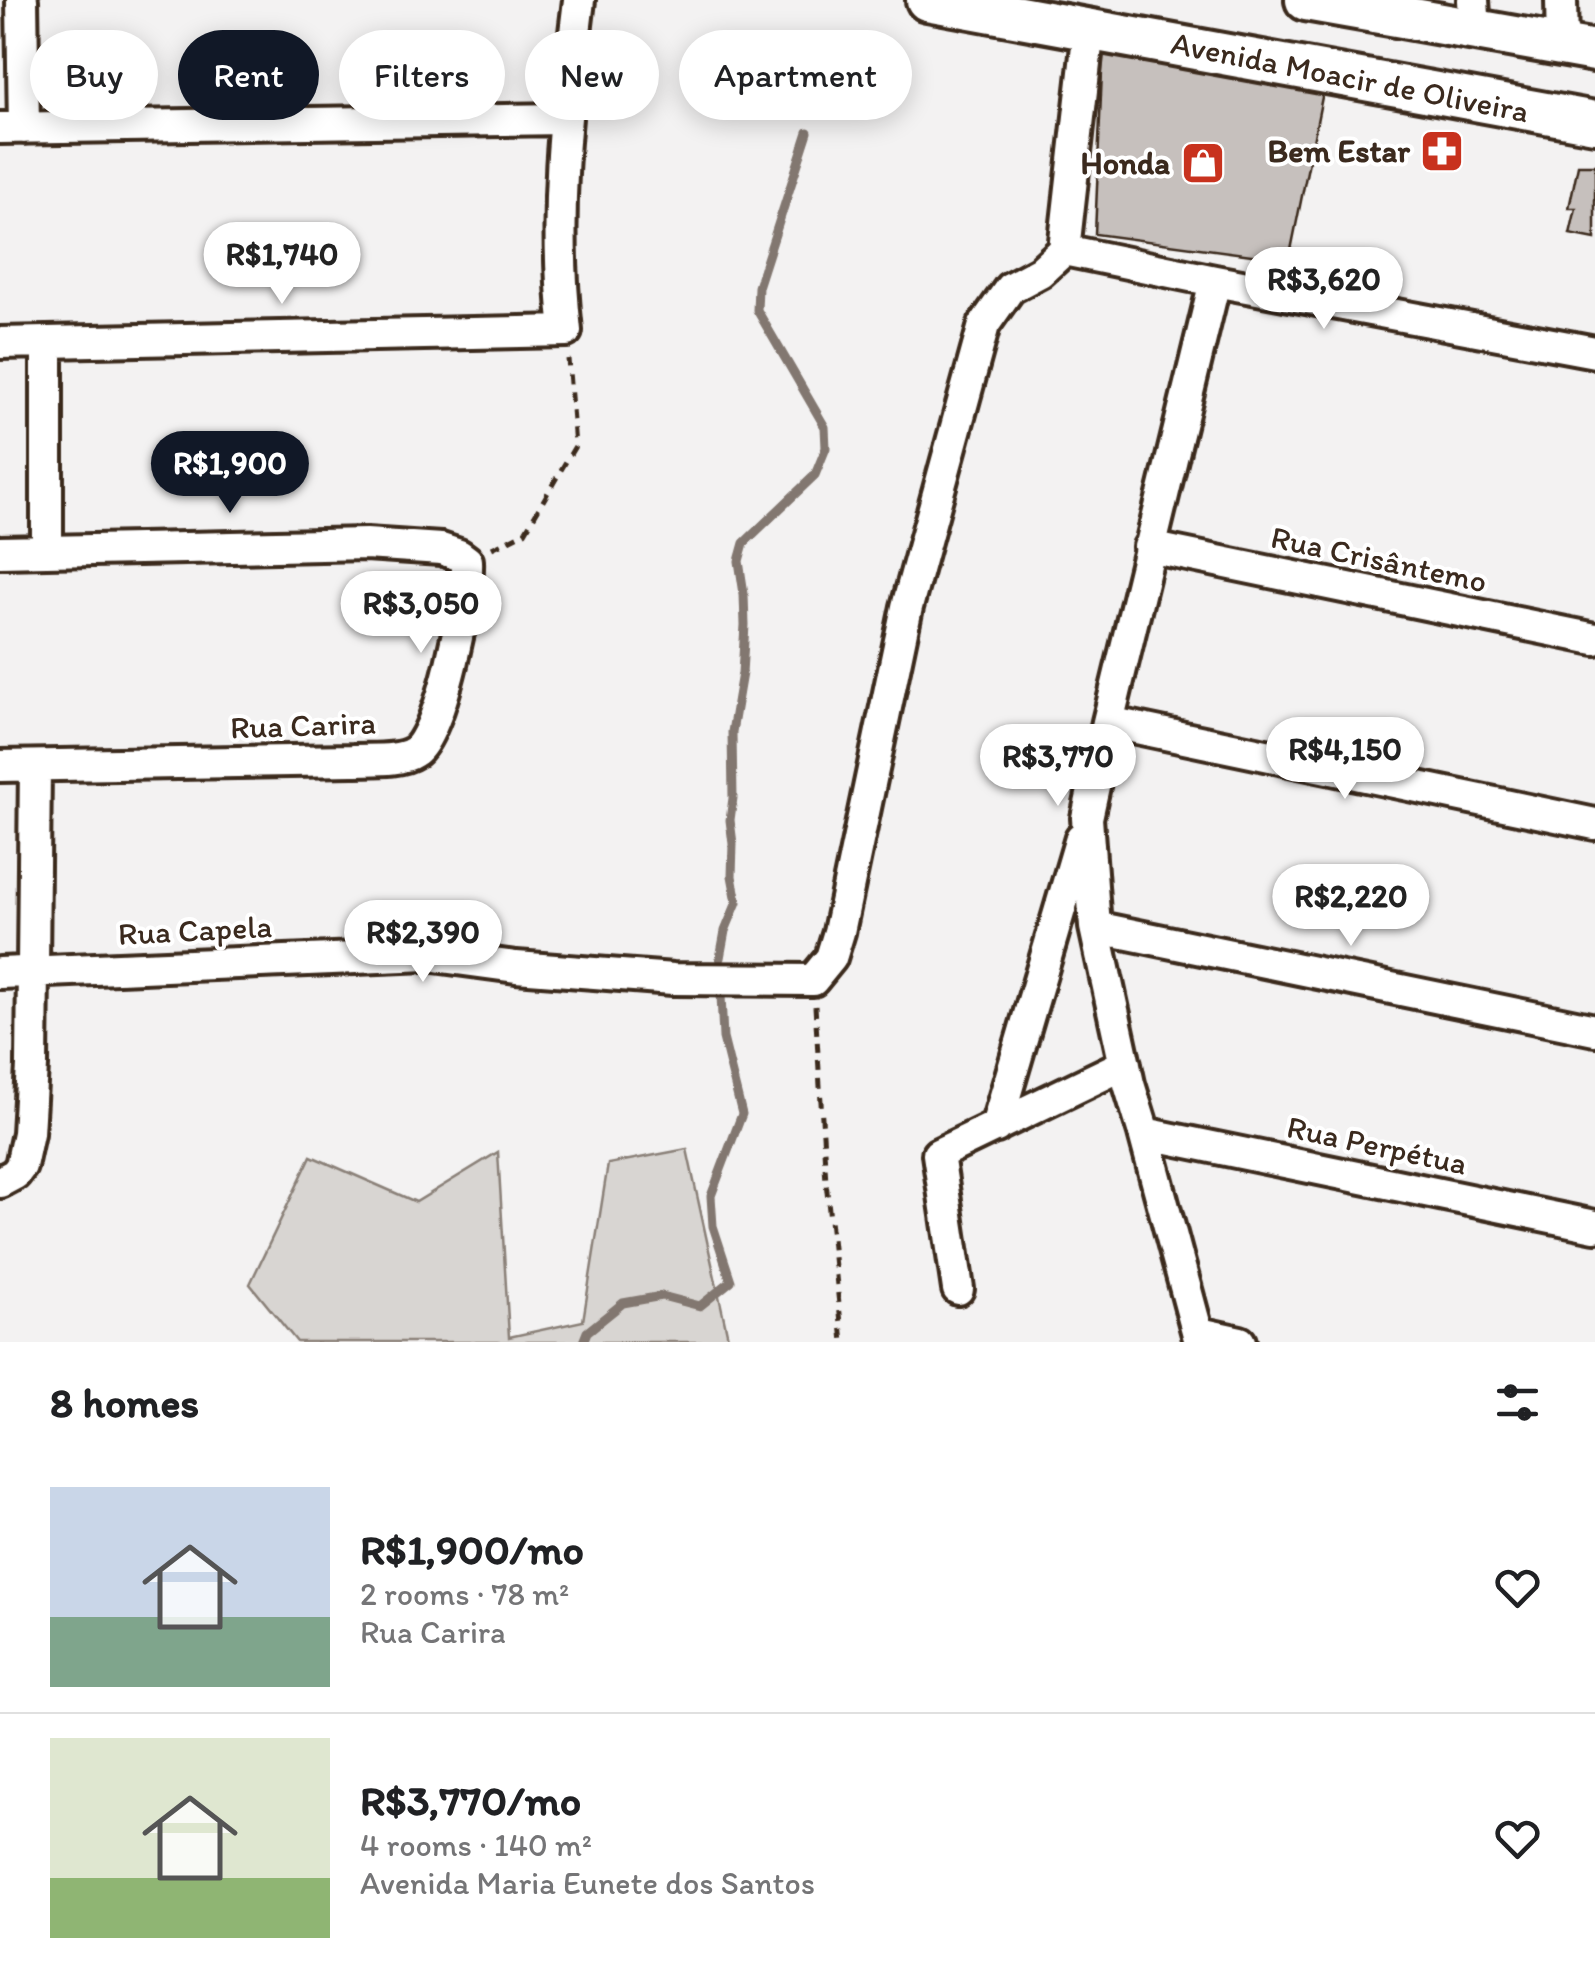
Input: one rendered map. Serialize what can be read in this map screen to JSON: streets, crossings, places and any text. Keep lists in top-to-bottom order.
{
  "streets": {
    "main road": ["Avenida Moacir de Oliveira"],
    "street": [
      "Rua Crisântemo",
      "Rua Carira",
      "Rua Capela",
      "Rua Perpétua"
    ]
  },
  "places": {
    "pharmacy": ["Bem Estar"],
    "shop": ["Honda"]
  },
  "page": {
    "chip": [
      "Buy",
      "Rent",
      "Filters",
      "New",
      "Apartment"
    ],
    "price": [
      "R$1,740",
      "R$3,620",
      "R$1,900",
      "R$3,050",
      "R$4,150",
      "R$3,770",
      "R$2,220",
      "R$2,390"
    ],
    "heading": "8 homes",
    "list": [
      {
        "name": "R$1,900/mo",
        "note": "2 rooms · 78 m² · Rua Carira"
      },
      {
        "name": "R$3,770/mo",
        "note": "4 rooms · 140 m² · Avenida Maria Eunete dos Santos"
      }
    ]
  }
}
